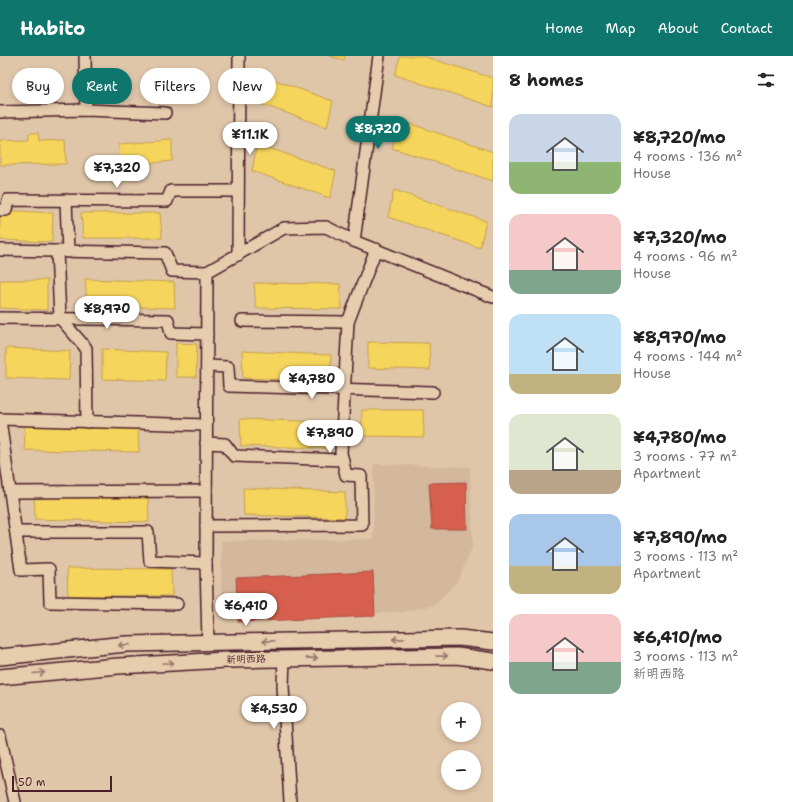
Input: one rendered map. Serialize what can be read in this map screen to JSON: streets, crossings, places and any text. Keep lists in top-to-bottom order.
{
  "streets": {
    "street": ["新明西路"]
  },
  "scale_bar": "50 m",
  "page": {
    "header": "Habito",
    "nav": [
      "Home",
      "Map",
      "About",
      "Contact"
    ],
    "heading": "8 homes",
    "chip": [
      "Buy",
      "Rent",
      "Filters",
      "New"
    ],
    "list": [
      {
        "name": "¥8,720/mo",
        "note": "4 rooms · 136 m² · House"
      },
      {
        "name": "¥7,320/mo",
        "note": "4 rooms · 96 m² · House"
      },
      {
        "name": "¥8,970/mo",
        "note": "4 rooms · 144 m² · House"
      },
      {
        "name": "¥4,780/mo",
        "note": "3 rooms · 77 m² · Apartment"
      },
      {
        "name": "¥7,890/mo",
        "note": "3 rooms · 113 m² · Apartment"
      },
      {
        "name": "¥6,410/mo",
        "note": "3 rooms · 113 m² · 新明西路"
      }
    ],
    "price": [
      "¥8,720",
      "¥11.1K",
      "¥7,320",
      "¥8,970",
      "¥4,780",
      "¥7,890",
      "¥6,410",
      "¥4,530"
    ],
    "map_buttons": ["+", "−"],
    "scale": "50 m"
  }
}
